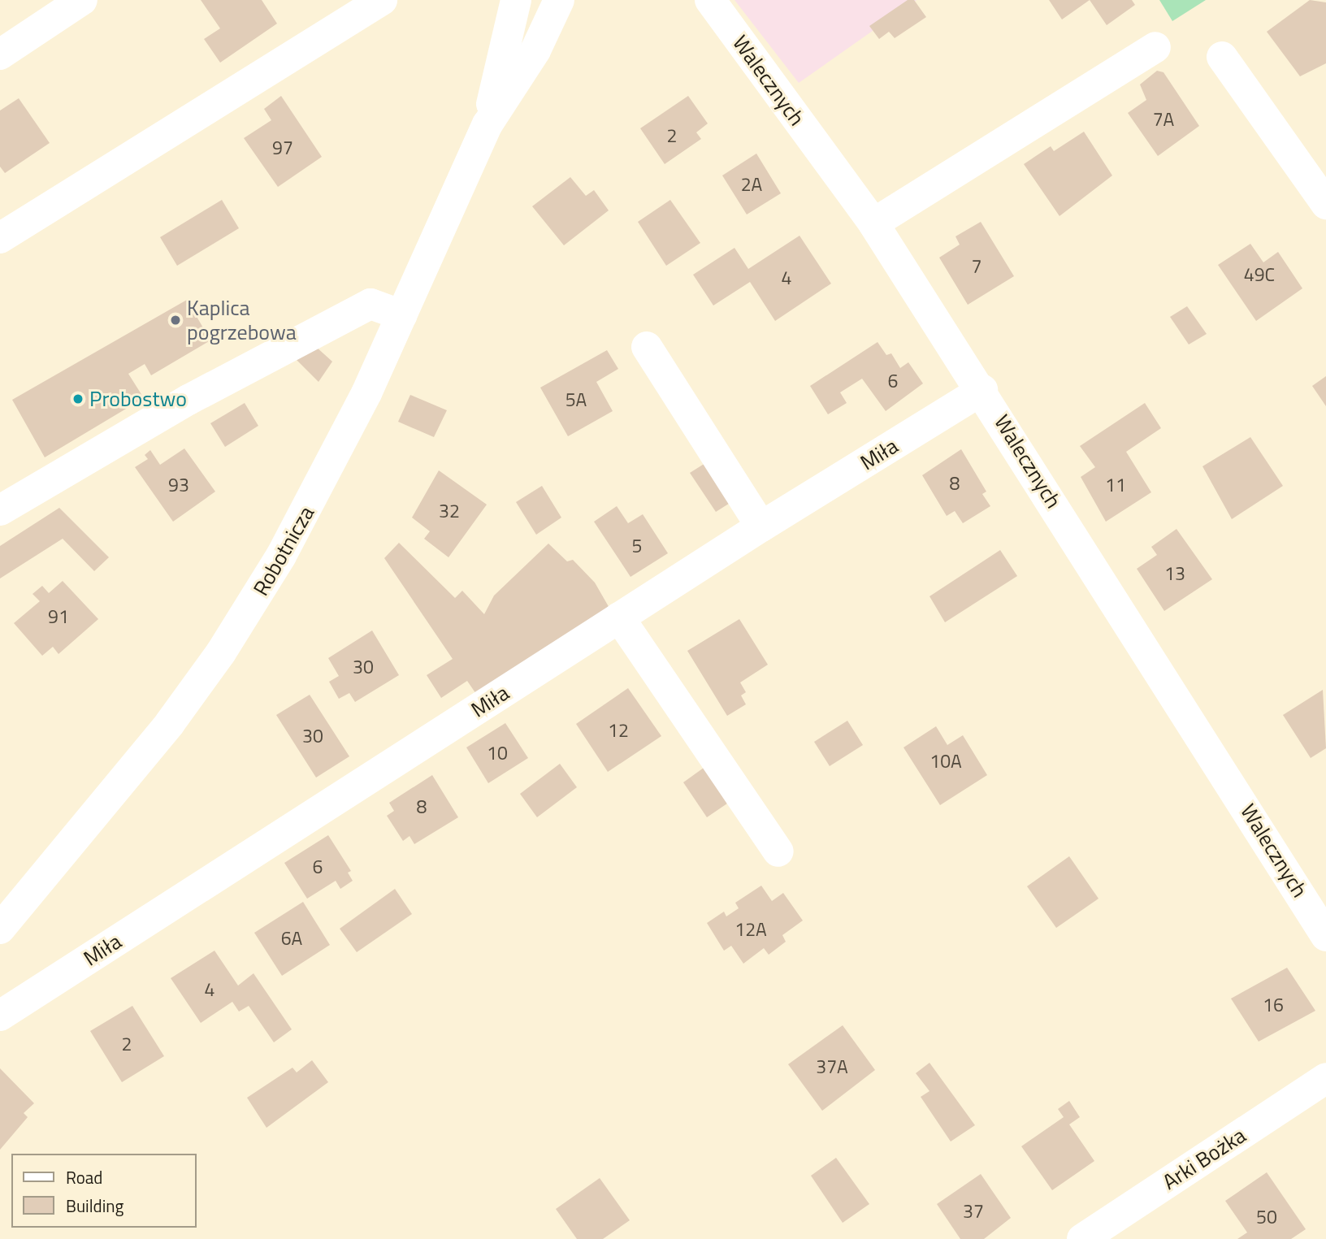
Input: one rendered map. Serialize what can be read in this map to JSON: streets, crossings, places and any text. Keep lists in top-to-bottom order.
{
  "streets": {
    "street": [
      "Walecznych",
      "Miła",
      "Robotnicza",
      "Arki Bożka"
    ]
  },
  "crossings": [
    ["Walecznych", "Miła"]
  ],
  "places": ["Kaplica pogrzebowa", "Probostwo"],
  "house_numbers": [
    "7A",
    "2",
    "97",
    "2A",
    "7",
    "49C",
    "4",
    "6",
    "5A",
    "8",
    "93",
    "11",
    "32",
    "5",
    "13",
    "91",
    "30",
    "12",
    "30",
    "10",
    "10A",
    "8",
    "6",
    "12A",
    "6A",
    "4",
    "16",
    "2",
    "37A",
    "37",
    "50"
  ],
  "legend": ["Road", "Building"]
}
